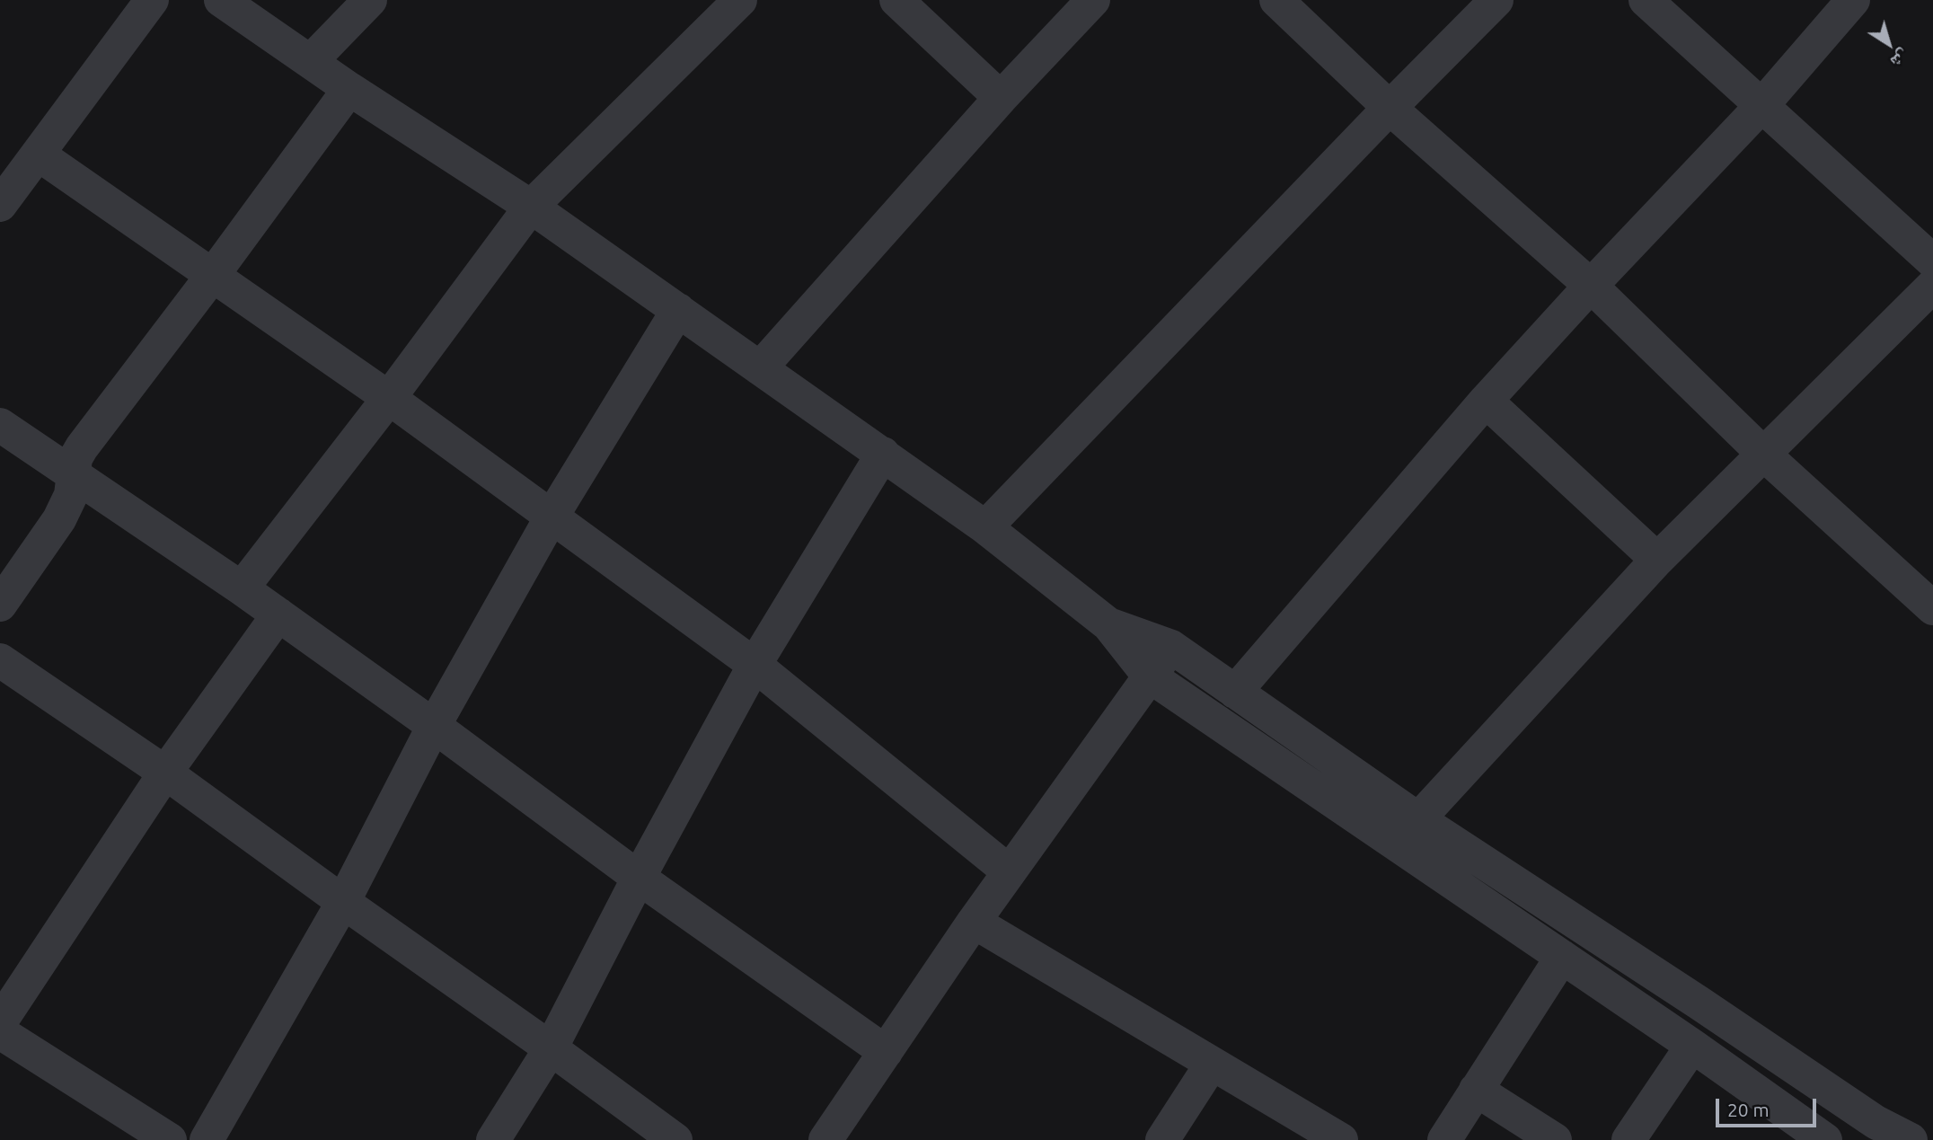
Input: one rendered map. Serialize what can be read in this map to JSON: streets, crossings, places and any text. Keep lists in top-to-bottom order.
{
  "scale_bar": "20 m",
  "north": "bottom right"
}
